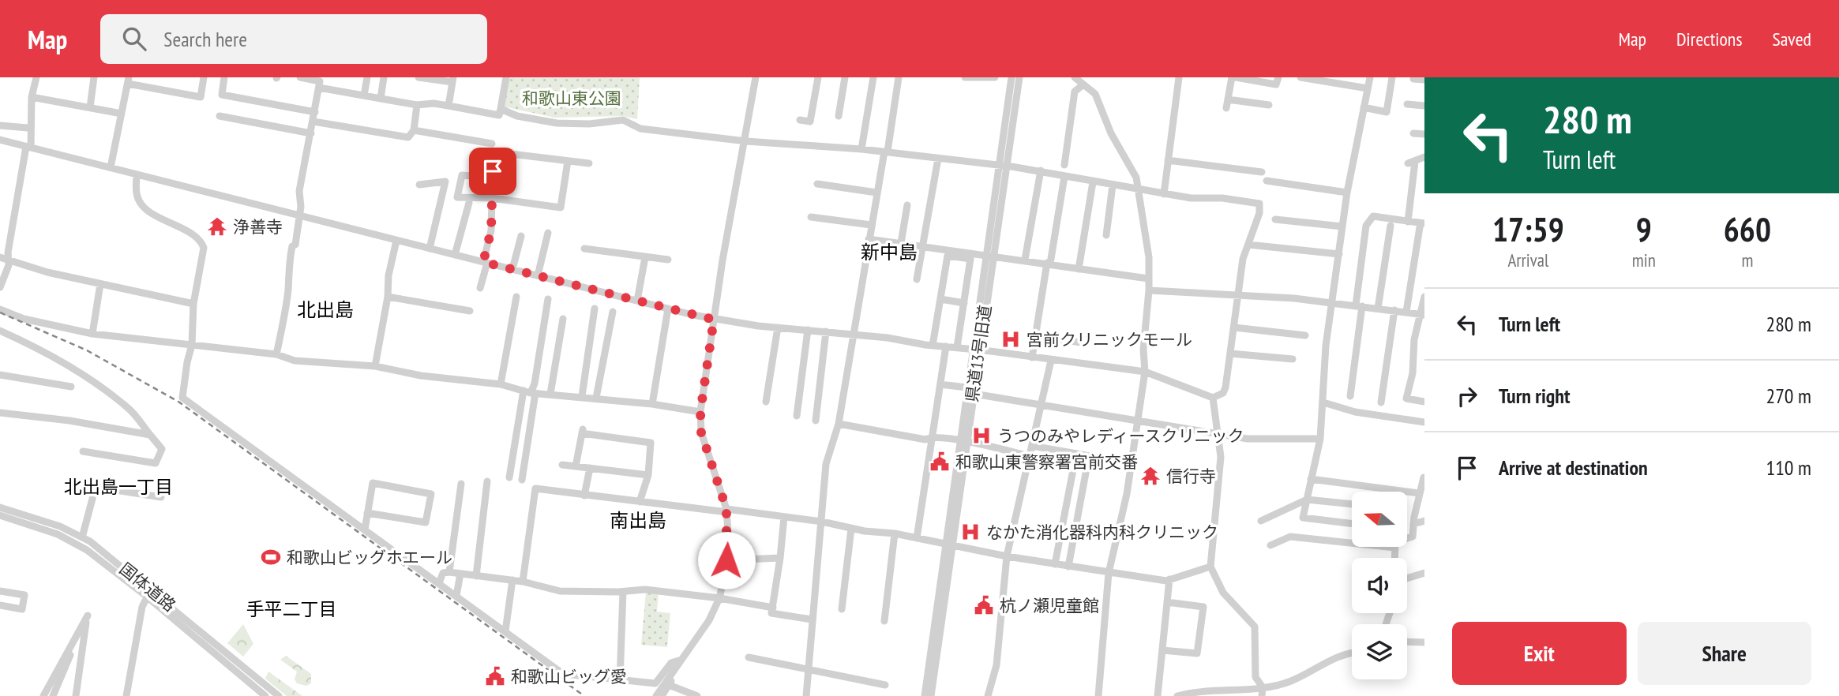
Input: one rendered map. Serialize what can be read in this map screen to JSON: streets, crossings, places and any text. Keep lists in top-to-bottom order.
{
  "streets": {
    "street": ["県道13号旧道", "国体道路"]
  },
  "districts": [
    "新中島",
    "北出島",
    "北出島一丁目",
    "南出島",
    "手平二丁目"
  ],
  "parks": ["和歌山東公園"],
  "places": {
    "temple": ["浄善寺", "信行寺"],
    "hospital": ["宮前クリニックモール", "うつのみやレディースクリニック", "なかた消化器科内科クリニック"],
    "public building": ["和歌山東警察署宮前交番", "杭ノ瀬児童館", "和歌山ビッグ愛"],
    "sports": ["和歌山ビッグホエール"]
  },
  "north": "left",
  "page": {
    "header": "Map",
    "search": "Search here",
    "nav": ["Map", "Directions", "Saved"],
    "turn": ["280 m", "Turn left"],
    "eta": [
      "17:59",
      "Arrival",
      "9",
      "min",
      "660",
      "m"
    ],
    "list": [
      {
        "name": "Turn left",
        "value": "280 m"
      },
      {
        "name": "Turn right",
        "value": "270 m"
      },
      {
        "name": "Arrive at destination",
        "value": "110 m"
      }
    ],
    "buttons": ["Exit", "Share"]
  }
}
